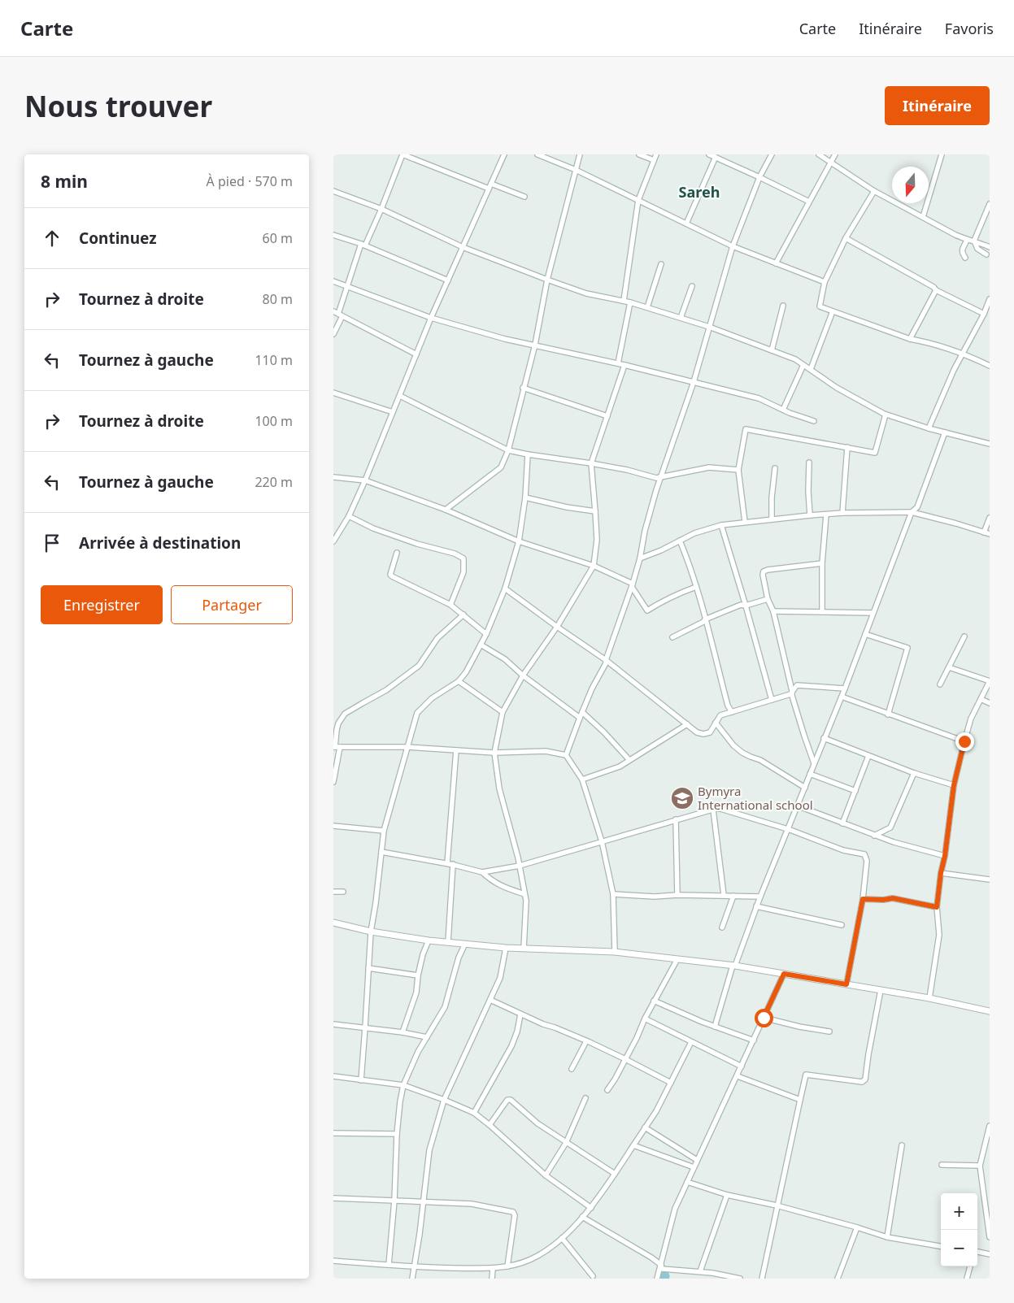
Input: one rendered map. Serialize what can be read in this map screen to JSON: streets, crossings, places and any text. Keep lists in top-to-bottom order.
{
  "districts": ["Sareh"],
  "places": {
    "school or university": ["Bymyra International school"]
  },
  "north": "bottom",
  "page": {
    "header": "Carte",
    "nav": ["Carte", "Itinéraire", "Favoris"],
    "buttons": [
      "Itinéraire",
      ["Enregistrer", "Partager"]
    ],
    "title": "Nous trouver",
    "heading": ["8 min", "À pied · 570 m"],
    "list": [
      ["Continuez", "60 m"],
      ["Tournez à droite", "80 m"],
      ["Tournez à gauche", "110 m"],
      ["Tournez à droite", "100 m"],
      ["Tournez à gauche", "220 m"],
      "Arrivée à destination"
    ],
    "map_buttons": ["+", "−"]
  }
}
